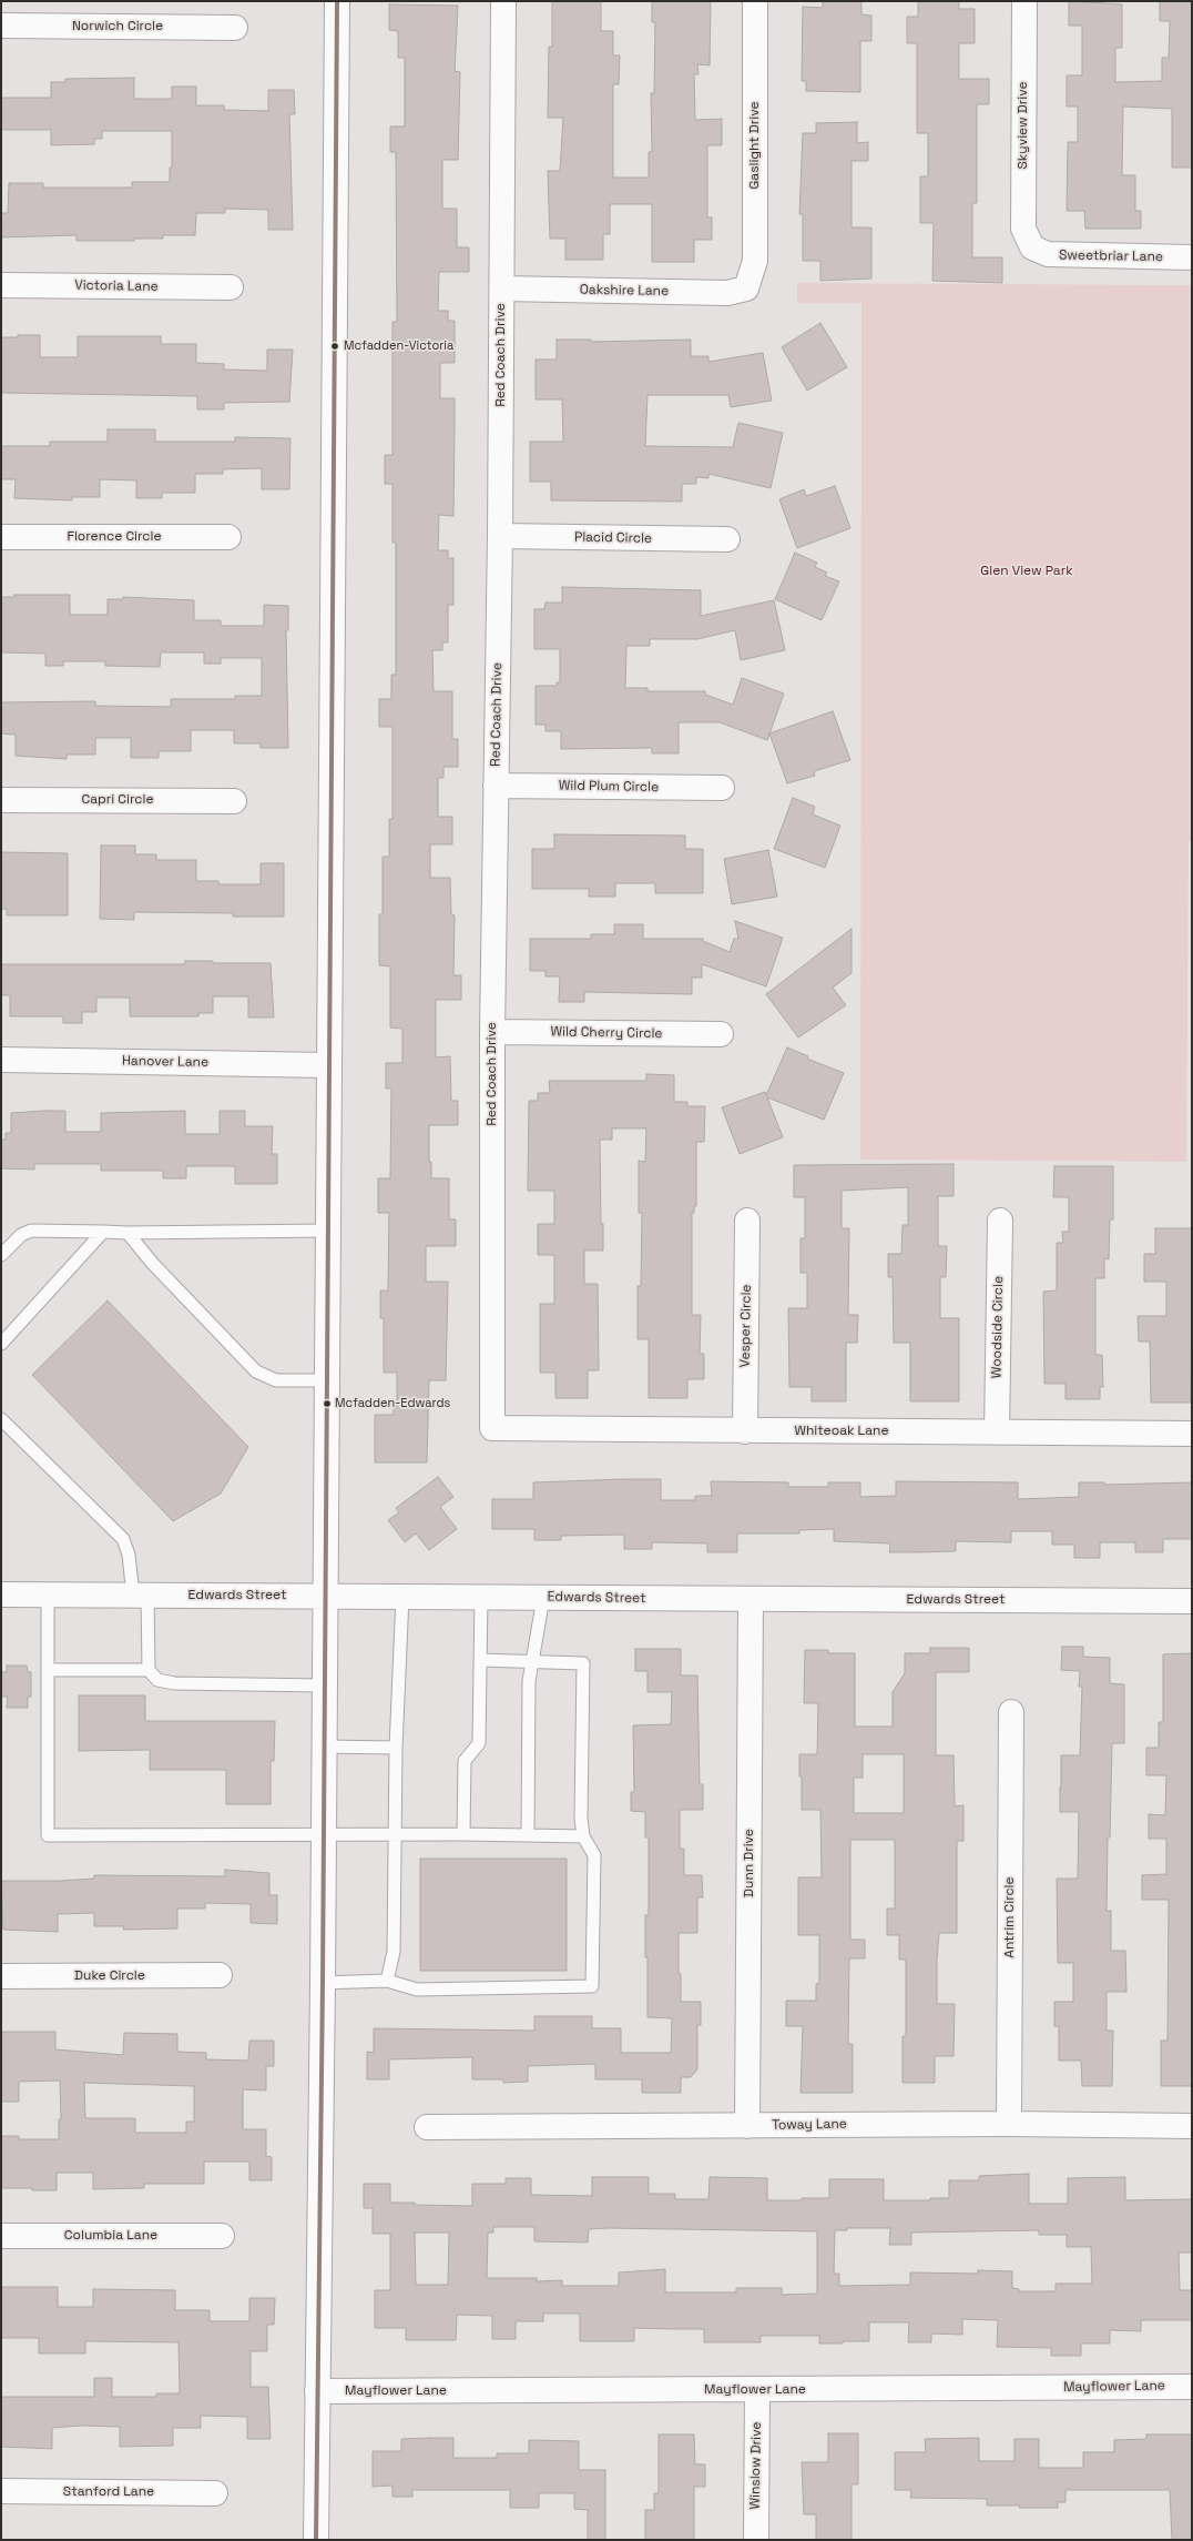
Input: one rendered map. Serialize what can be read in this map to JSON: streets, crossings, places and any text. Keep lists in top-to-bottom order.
{
  "streets": {
    "street": [
      "Norwich Circle",
      "Skyview Drive",
      "Gaslight Drive",
      "Sweetbriar Lane",
      "Victoria Lane",
      "Oakshire Lane",
      "Red Coach Drive",
      "Florence Circle",
      "Placid Circle",
      "Wild Plum Circle",
      "Capri Circle",
      "Wild Cherry Circle",
      "Hanover Lane",
      "Vesper Circle",
      "Woodside Circle",
      "Whiteoak Lane",
      "Edwards Street",
      "Dunn Drive",
      "Antrim Circle",
      "Duke Circle",
      "Toway Lane",
      "Columbia Lane",
      "Mayflower Lane",
      "Winslow Drive",
      "Stanford Lane"
    ]
  },
  "crossings": [
    ["Skyview Drive", "Sweetbriar Lane"],
    ["Gaslight Drive", "Oakshire Lane"],
    ["Oakshire Lane", "Red Coach Drive"],
    ["Red Coach Drive", "Placid Circle"],
    ["Red Coach Drive", "Wild Plum Circle"],
    ["Red Coach Drive", "Wild Cherry Circle"],
    ["Red Coach Drive", "Whiteoak Lane"],
    ["Vesper Circle", "Whiteoak Lane"],
    ["Woodside Circle", "Whiteoak Lane"],
    ["Edwards Street", "Dunn Drive"],
    ["Dunn Drive", "Toway Lane"],
    ["Antrim Circle", "Toway Lane"],
    ["Mayflower Lane", "Winslow Drive"]
  ],
  "parks": ["Glen View Park"],
  "places": ["Mcfadden-Victoria", "Mcfadden-Edwards"]
}
